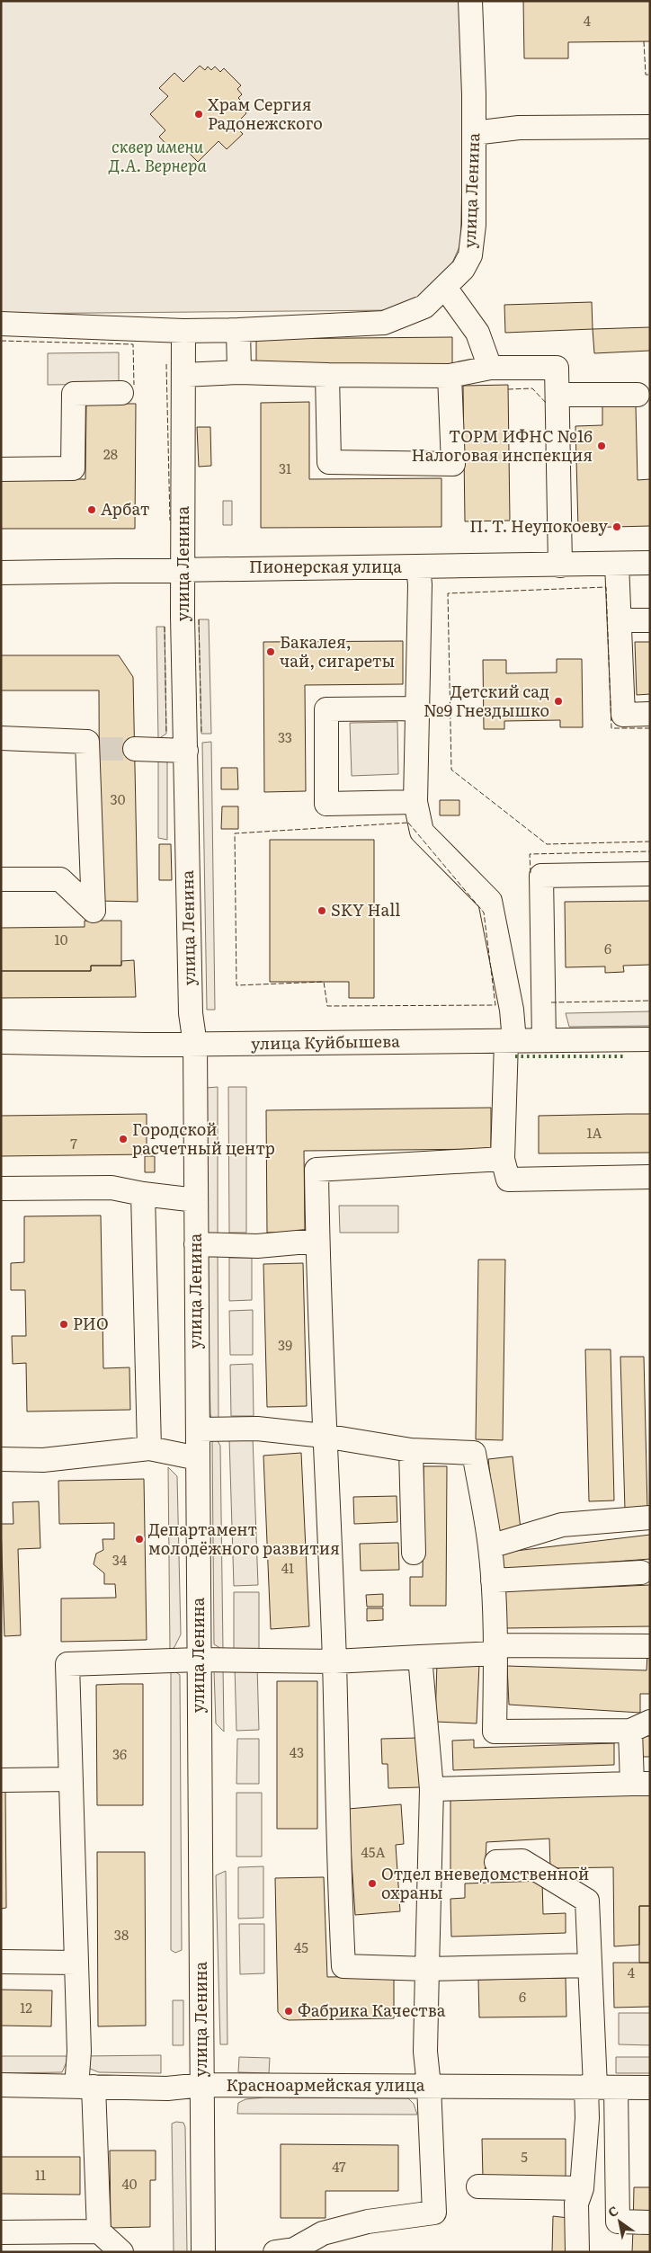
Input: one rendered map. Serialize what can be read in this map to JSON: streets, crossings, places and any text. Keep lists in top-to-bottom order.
{
  "streets": {
    "street": [
      "улица Ленина",
      "Пионерская улица",
      "улица Куйбышева",
      "Красноармейская улица"
    ]
  },
  "crossings": [
    ["улица Ленина", "Пионерская улица"],
    ["улица Ленина", "улица Куйбышева"],
    ["улица Ленина", "Красноармейская улица"]
  ],
  "parks": ["сквер имени Д.А. Вернера"],
  "places": [
    "Храм Сергия Радонежского",
    "ТОРМ ИФНС №16 Налоговая инспекция",
    "Арбат",
    "П. Т. Неупокоеву",
    "Бакалея, чай, сигареты",
    "Детский сад №9 Гнездышко",
    "SKY Hall",
    "Городской расчетный центр",
    "РИО",
    "Департамент молодёжного развития",
    "Отдел вневедомственной охраны",
    "Фабрика Качества"
  ],
  "house_numbers": [
    "4",
    "28",
    "31",
    "33",
    "30",
    "10",
    "6",
    "1А",
    "7",
    "39",
    "34",
    "41",
    "43",
    "36",
    "45А",
    "38",
    "45",
    "4",
    "6",
    "12",
    "5",
    "47",
    "11",
    "40"
  ],
  "north": "top left"
}
